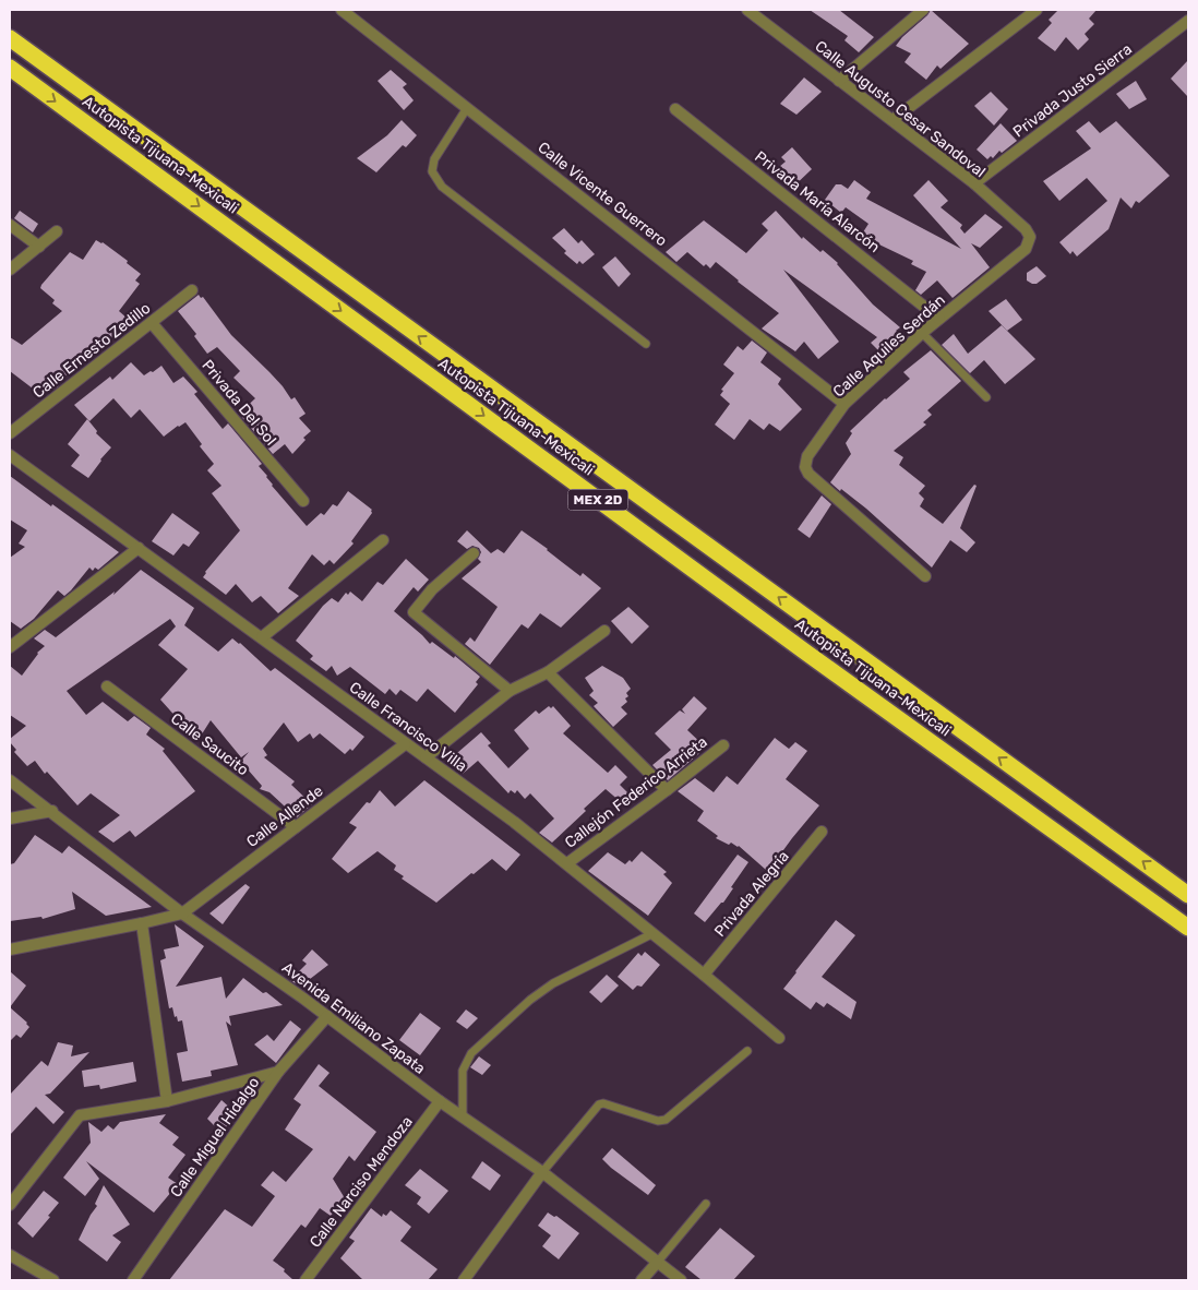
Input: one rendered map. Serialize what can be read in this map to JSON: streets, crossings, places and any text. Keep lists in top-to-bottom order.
{
  "streets": {
    "highway": ["Autopista Tijuana-Mexicali", "MEX 2D"],
    "street": [
      "Privada Justo Sierra",
      "Calle Augusto Cesar Sandoval",
      "Calle Vicente Guerrero",
      "Privada María Alarcón",
      "Calle Aquiles Serdán",
      "Calle Ernesto Zedillo",
      "Privada Del Sol",
      "Calle Francisco Villa",
      "Calle Saucito",
      "Callejón Federico Arrieta",
      "Calle Allende",
      "Privada Alegría",
      "Avenida Emiliano Zapata",
      "Calle Miguel Hidalgo",
      "Calle Narciso Mendoza"
    ]
  },
  "crossings": [
    ["Privada Justo Sierra", "Calle Augusto Cesar Sandoval"],
    ["Calle Augusto Cesar Sandoval", "Calle Aquiles Serdán"],
    ["Calle Vicente Guerrero", "Calle Aquiles Serdán"],
    ["Privada María Alarcón", "Calle Aquiles Serdán"],
    ["Calle Ernesto Zedillo", "Privada Del Sol"],
    ["Calle Francisco Villa", "Callejón Federico Arrieta"],
    ["Calle Francisco Villa", "Calle Allende"],
    ["Calle Francisco Villa", "Privada Alegría"],
    ["Calle Saucito", "Calle Allende"],
    ["Calle Allende", "Avenida Emiliano Zapata"],
    ["Avenida Emiliano Zapata", "Calle Miguel Hidalgo"],
    ["Avenida Emiliano Zapata", "Calle Narciso Mendoza"]
  ]
}
